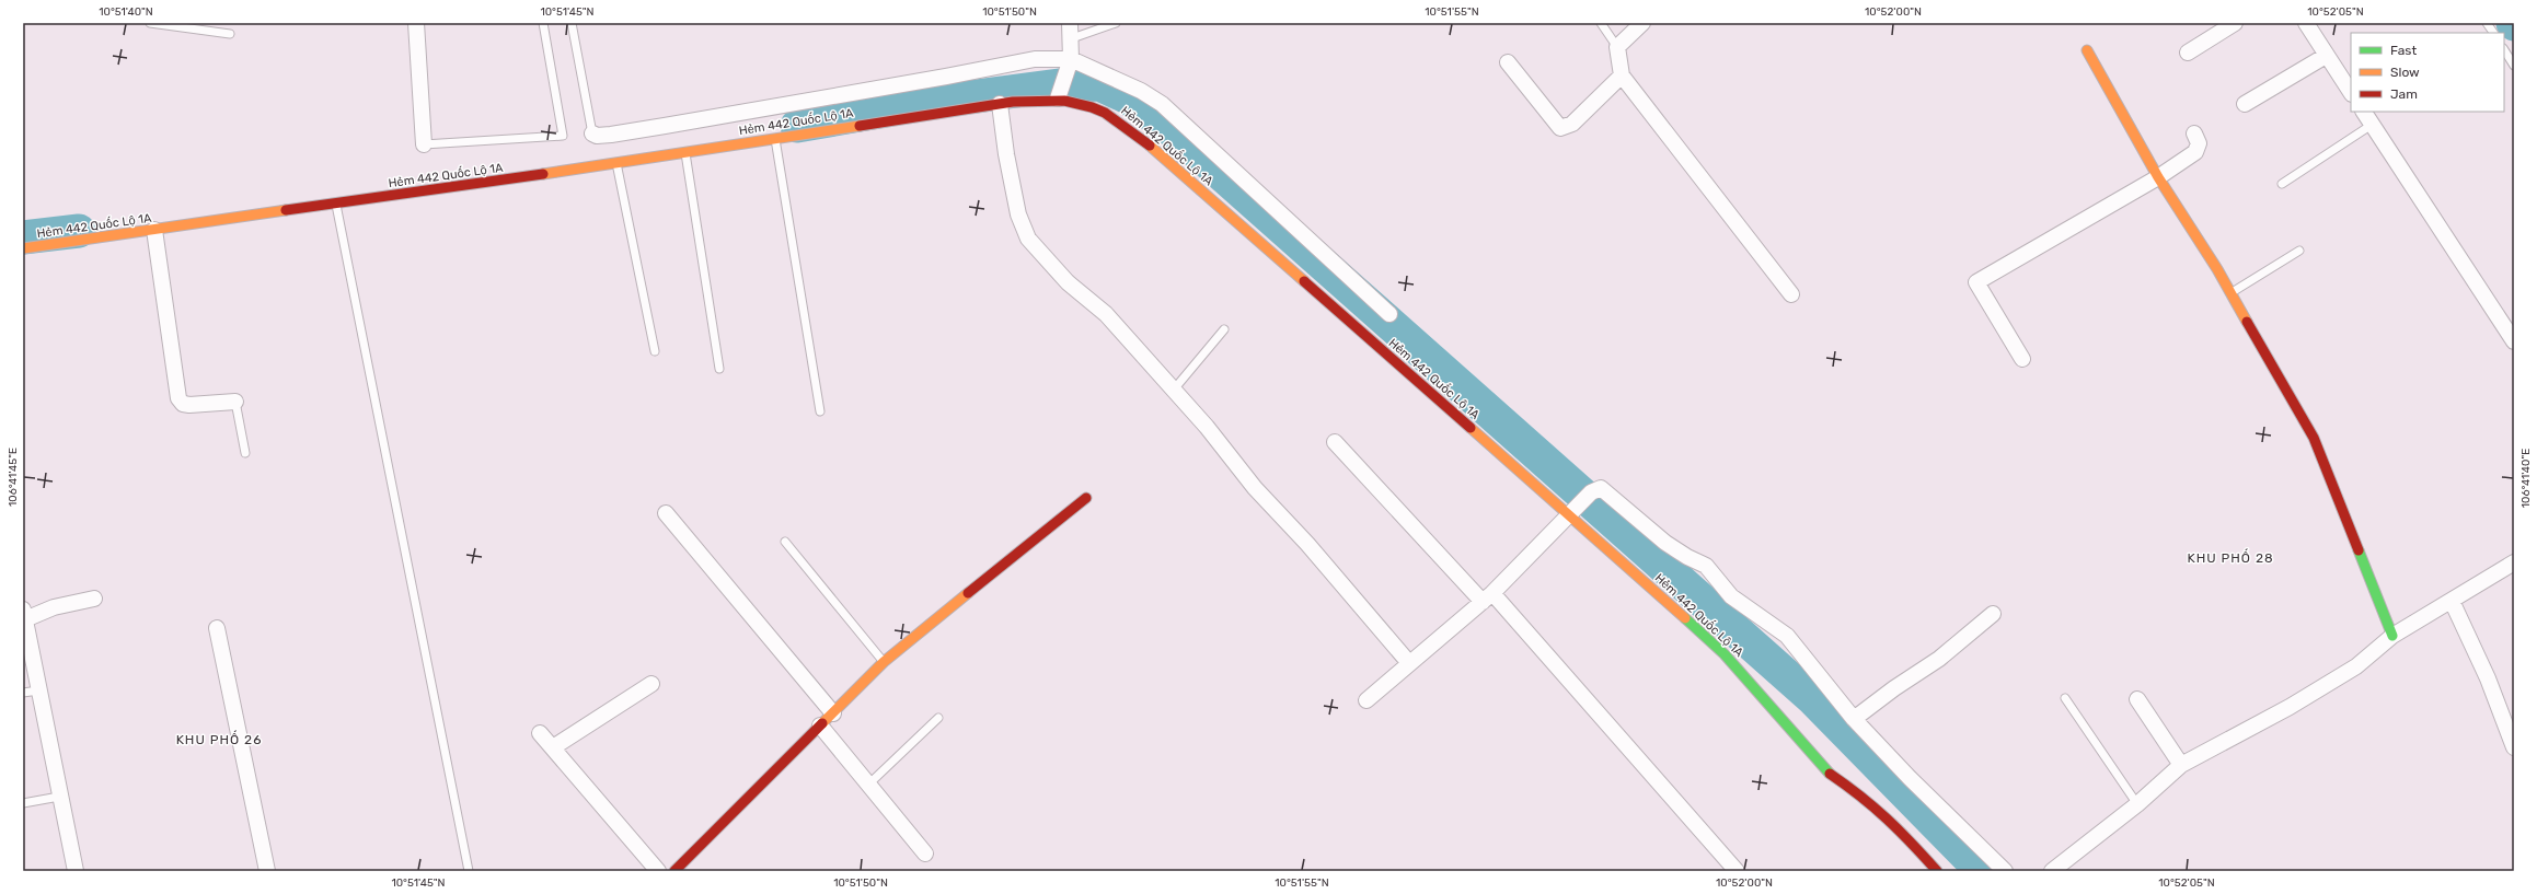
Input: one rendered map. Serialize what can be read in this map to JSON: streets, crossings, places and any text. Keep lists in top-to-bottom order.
{
  "streets": {
    "street": ["Hẻm 442 Quốc Lộ 1A"]
  },
  "districts": ["KHU PHỐ 28", "KHU PHỐ 26"],
  "legend": ["Fast", "Slow", "Jam"],
  "coordinates": [
    "10°51'40\"N",
    "10°51'45\"N",
    "10°51'50\"N",
    "10°51'55\"N",
    "10°52'00\"N",
    "10°52'05\"N",
    "106°41'45\"E",
    "106°41'40\"E"
  ]
}
